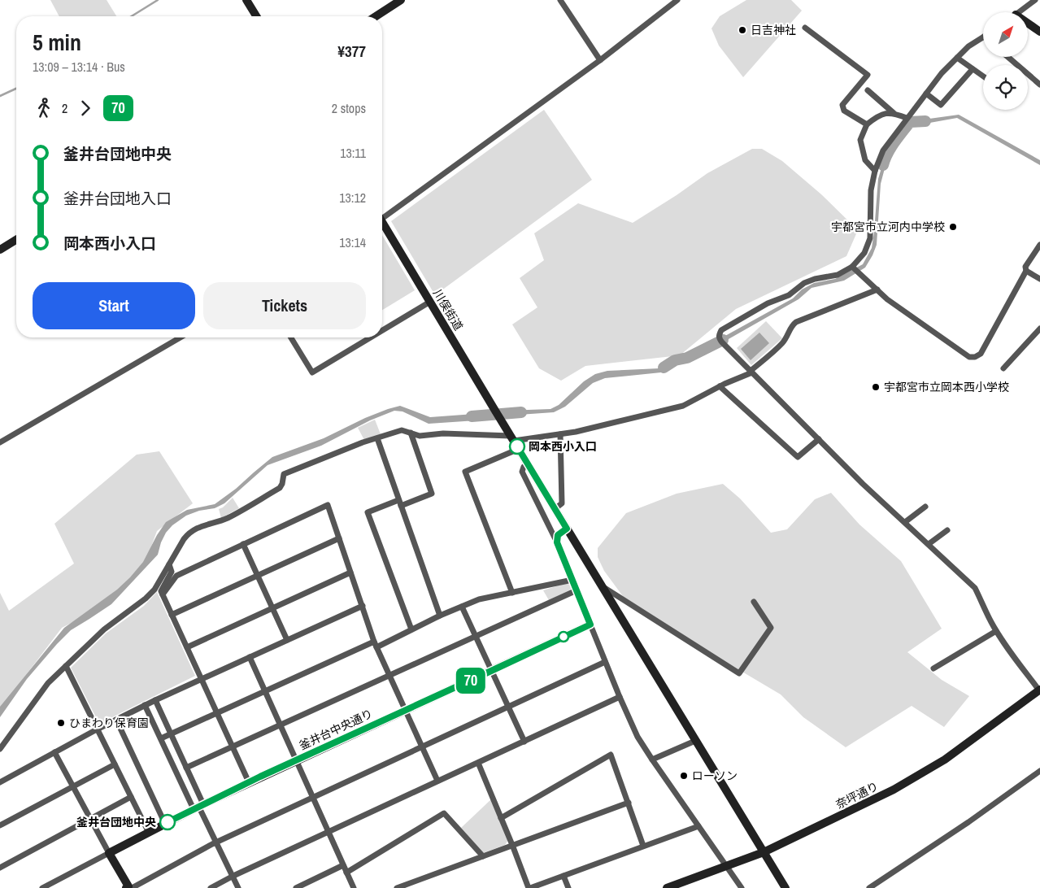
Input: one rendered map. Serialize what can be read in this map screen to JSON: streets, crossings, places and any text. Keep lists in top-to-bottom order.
{
  "streets": {
    "street": ["川俣街道", "釜井台中央通り", "奈坪通り"]
  },
  "crossings": [
    ["川俣街道", "奈坪通り"]
  ],
  "places": [
    "日吉神社",
    "宇都宮市立河内中学校",
    "宇都宮市立岡本西小学校",
    "岡本西小入口",
    "ひまわり保育園",
    "ローソン",
    "釜井台団地中央"
  ],
  "lines": ["bus line 70"],
  "north": "top right",
  "page": {
    "on_map": "70",
    "heading": ["5 min", "13:09 – 13:14 · Bus", "¥377"],
    "legs": ["2", "70", "2 stops"],
    "list": [
      {
        "name": "釜井台団地中央",
        "value": "13:11"
      },
      {
        "name": "釜井台団地入口",
        "value": "13:12"
      },
      {
        "name": "岡本西小入口",
        "value": "13:14"
      }
    ],
    "buttons": ["Start", "Tickets"]
  }
}
